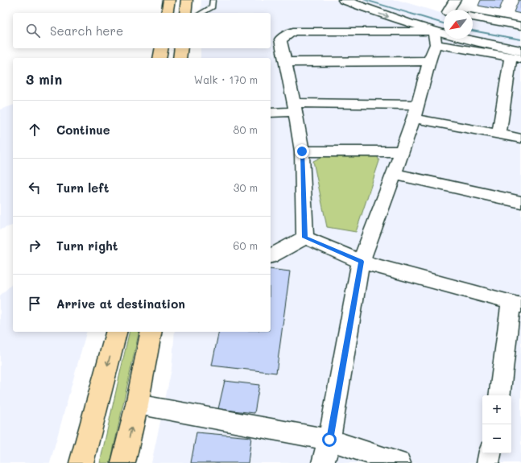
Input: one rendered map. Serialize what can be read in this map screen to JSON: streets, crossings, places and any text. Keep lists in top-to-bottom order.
{
  "north": "bottom left",
  "page": {
    "search": "Search here",
    "heading": ["3 min", "Walk · 170 m"],
    "list": [
      ["Continue", "80 m"],
      ["Turn left", "30 m"],
      ["Turn right", "60 m"],
      "Arrive at destination"
    ],
    "map_buttons": ["+", "−"]
  }
}
